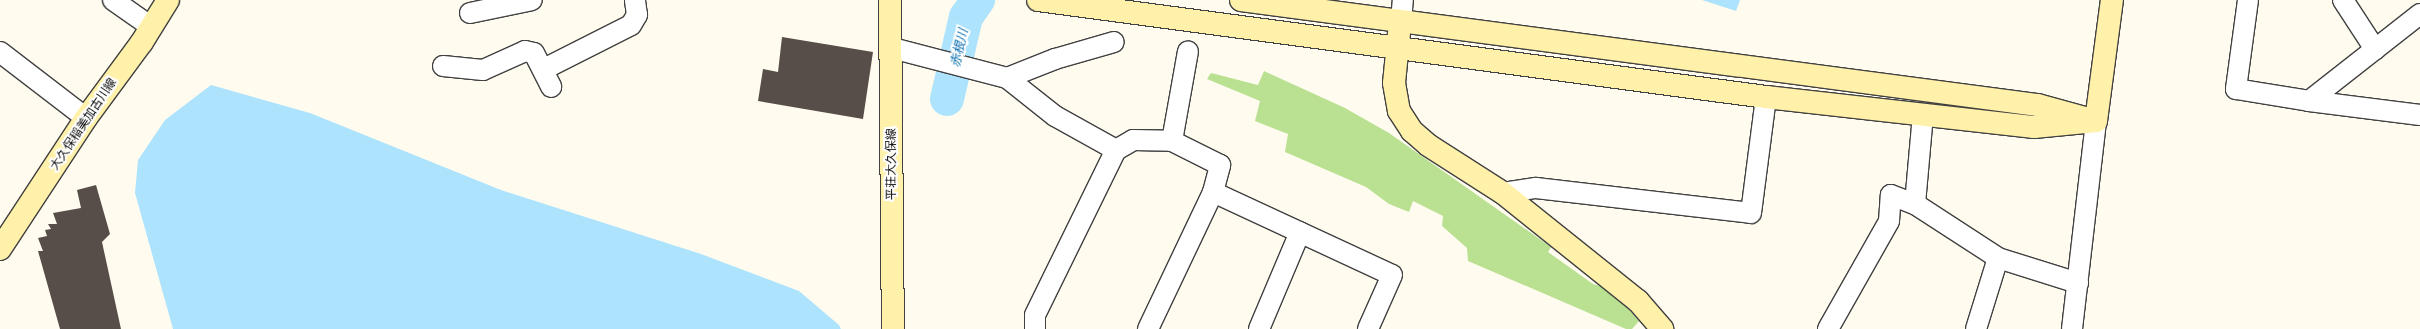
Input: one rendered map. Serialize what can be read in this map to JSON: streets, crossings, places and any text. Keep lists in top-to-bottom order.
{
  "streets": {
    "street": ["大久保稲美加古川線", "平荘大久保線"]
  },
  "water": ["赤根川"]
}
